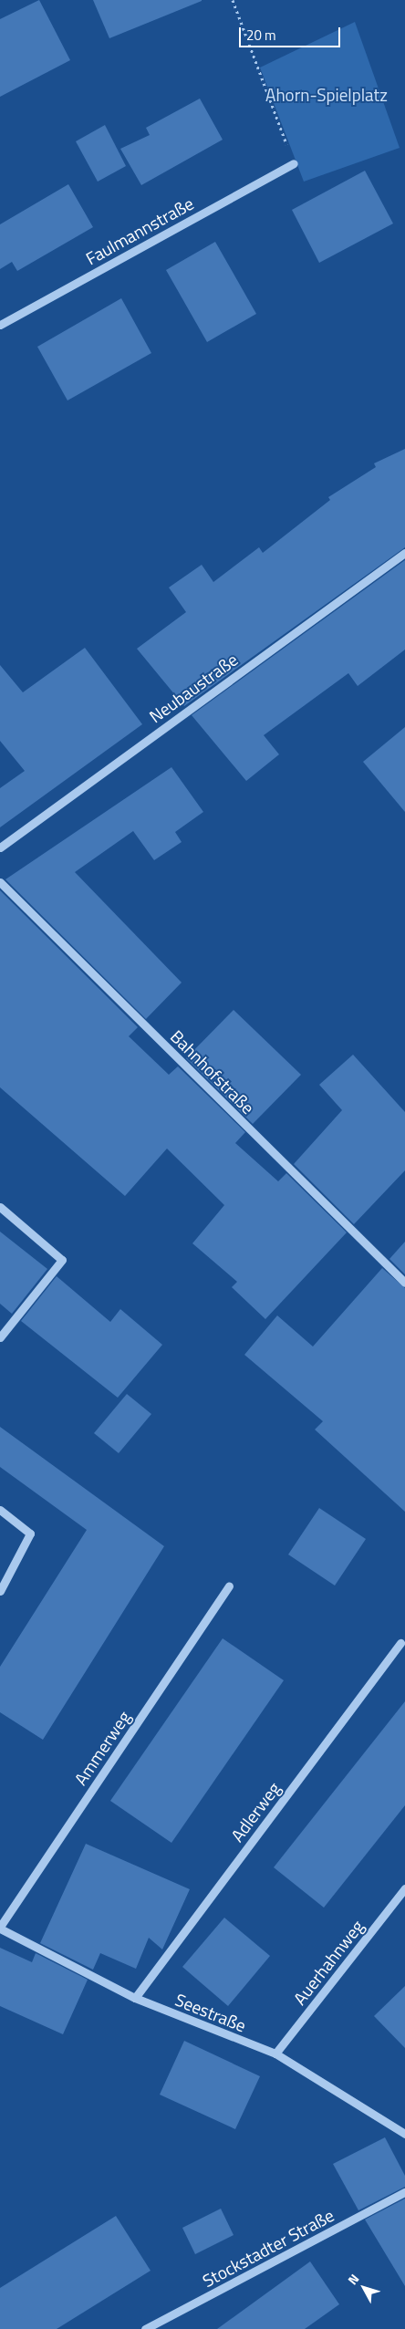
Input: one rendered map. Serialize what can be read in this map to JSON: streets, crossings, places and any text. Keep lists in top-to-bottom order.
{
  "streets": {
    "street": [
      "Faulmannstraße",
      "Neubaustraße",
      "Bahnhofstraße",
      "Ammerweg",
      "Adlerweg",
      "Auerhahnweg",
      "Seestraße",
      "Stockstadter Straße"
    ]
  },
  "crossings": [
    ["Ammerweg", "Seestraße"],
    ["Adlerweg", "Seestraße"],
    ["Auerhahnweg", "Seestraße"]
  ],
  "parks": ["Ahorn-Spielplatz"],
  "scale_bar": "20 m",
  "north": "top left"
}
